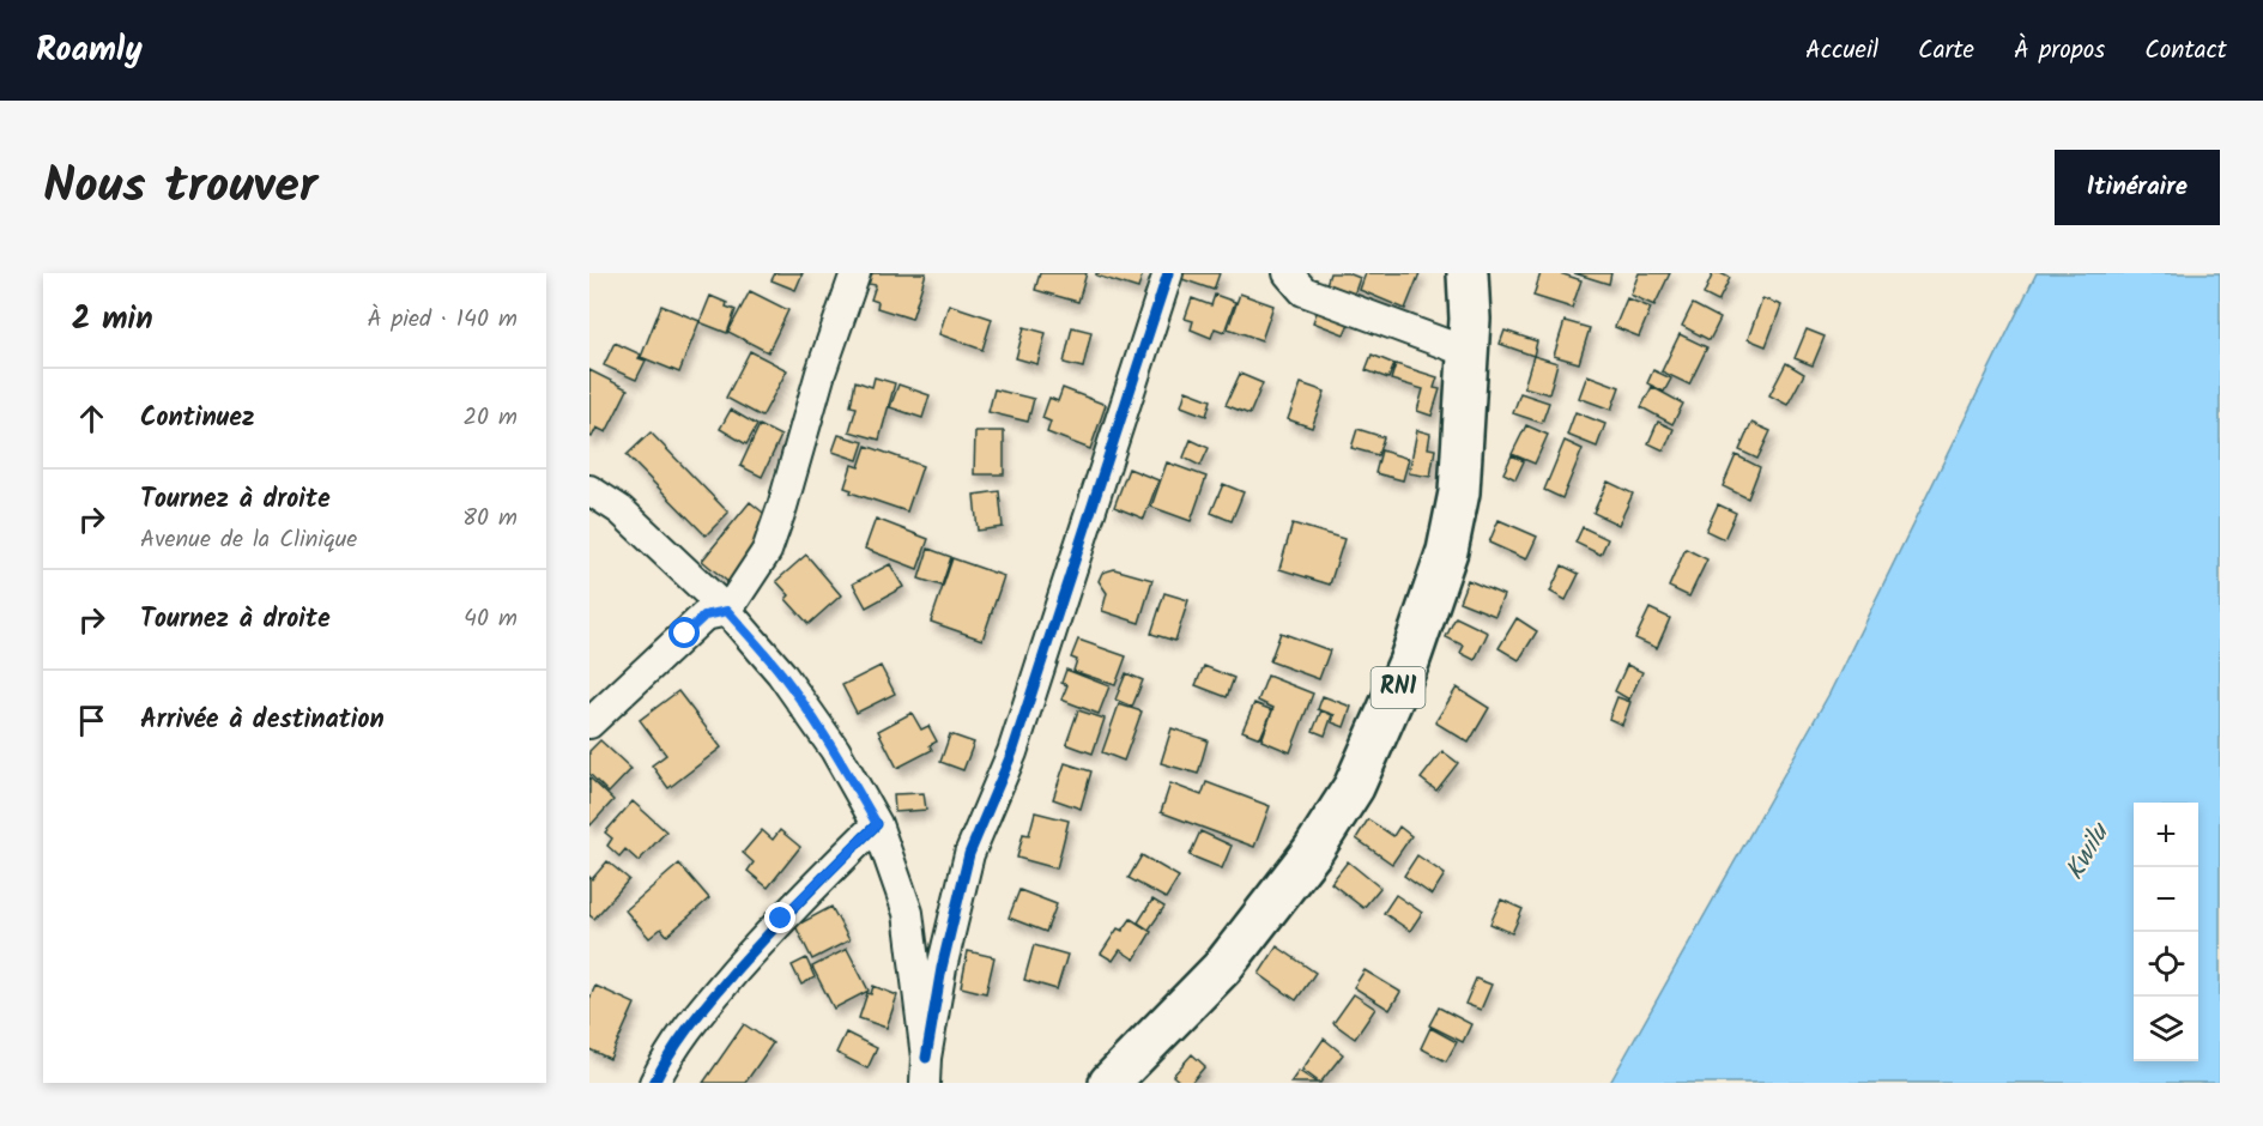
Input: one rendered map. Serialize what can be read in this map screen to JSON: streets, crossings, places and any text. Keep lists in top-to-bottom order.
{
  "streets": {
    "highway": ["RN1"]
  },
  "water": ["Kwilu"],
  "page": {
    "header": "Roamly",
    "nav": [
      "Accueil",
      "Carte",
      "À propos",
      "Contact"
    ],
    "title": "Nous trouver",
    "buttons": "Itinéraire",
    "heading": ["2 min", "À pied · 140 m"],
    "list": [
      ["Continuez", "20 m"],
      ["Tournez à droite", "Avenue de la Clinique", "80 m"],
      ["Tournez à droite", "40 m"],
      "Arrivée à destination"
    ],
    "map_buttons": ["+", "−"]
  }
}
